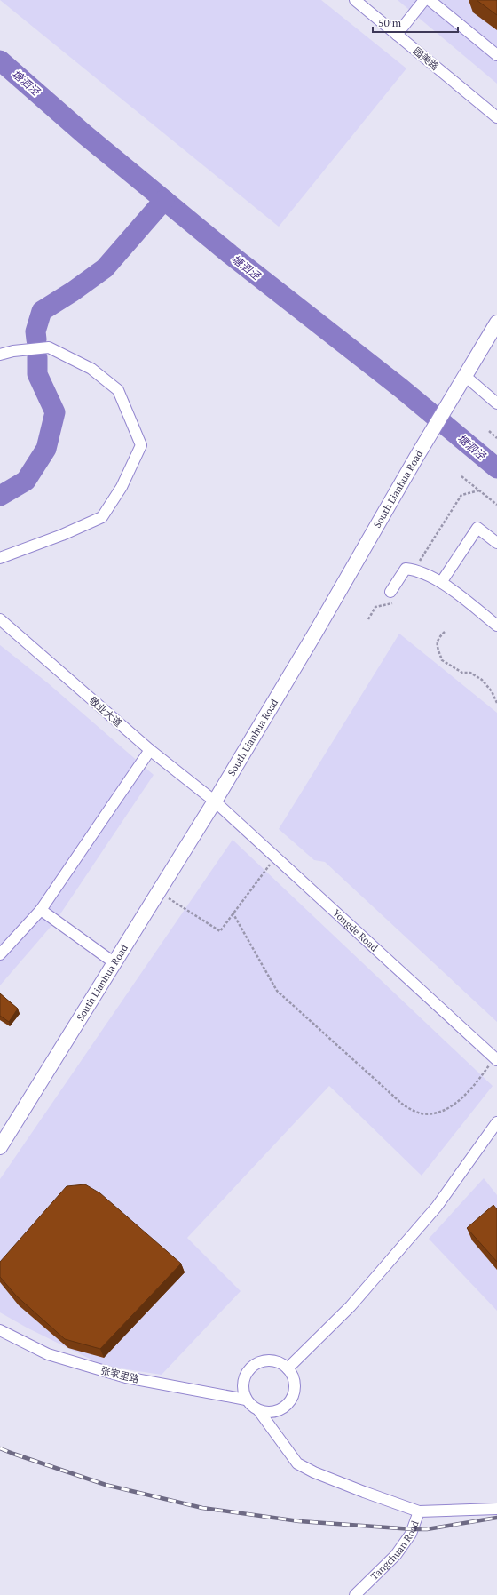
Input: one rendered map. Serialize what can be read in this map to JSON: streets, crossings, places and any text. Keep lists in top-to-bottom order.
{
  "streets": {
    "main road": ["South Lianhua Road"],
    "street": [
      "园美路",
      "敬业大道",
      "Yongde Road",
      "张家里路",
      "Tangchuan Road"
    ]
  },
  "crossings": [
    ["South Lianhua Road", "敬业大道"],
    ["South Lianhua Road", "Yongde Road"],
    ["敬业大道", "Yongde Road"]
  ],
  "water": ["塘泗泾"],
  "scale_bar": "50 m"
}
